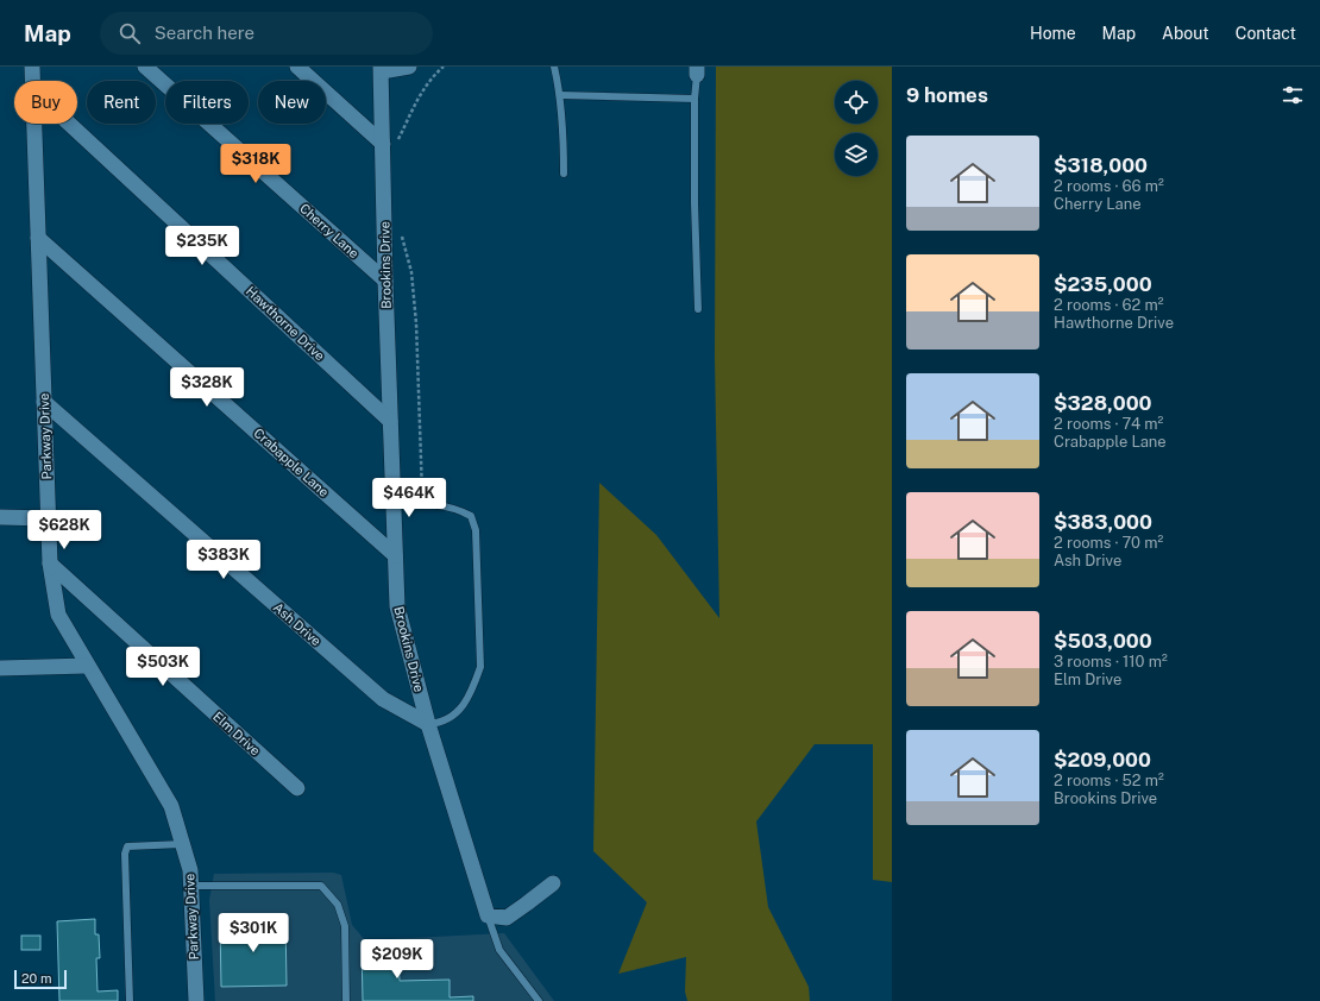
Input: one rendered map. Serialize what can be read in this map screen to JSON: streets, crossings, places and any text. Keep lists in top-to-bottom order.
{
  "streets": {
    "street": [
      "Cherry Lane",
      "Brookins Drive",
      "Hawthorne Drive",
      "Parkway Drive",
      "Crabapple Lane",
      "Ash Drive",
      "Elm Drive"
    ]
  },
  "crossings": [
    ["Cherry Lane", "Brookins Drive"],
    ["Brookins Drive", "Hawthorne Drive"],
    ["Brookins Drive", "Crabapple Lane"],
    ["Brookins Drive", "Ash Drive"],
    ["Parkway Drive", "Crabapple Lane"],
    ["Parkway Drive", "Ash Drive"],
    ["Parkway Drive", "Elm Drive"]
  ],
  "scale_bar": "20 m",
  "page": {
    "header": "Map",
    "search": "Search here",
    "nav": [
      "Home",
      "Map",
      "About",
      "Contact"
    ],
    "heading": "9 homes",
    "chip": [
      "Buy",
      "Rent",
      "Filters",
      "New"
    ],
    "list": [
      {
        "name": "$318,000",
        "note": "2 rooms · 66 m² · Cherry Lane"
      },
      {
        "name": "$235,000",
        "note": "2 rooms · 62 m² · Hawthorne Drive"
      },
      {
        "name": "$328,000",
        "note": "2 rooms · 74 m² · Crabapple Lane"
      },
      {
        "name": "$383,000",
        "note": "2 rooms · 70 m² · Ash Drive"
      },
      {
        "name": "$503,000",
        "note": "3 rooms · 110 m² · Elm Drive"
      },
      {
        "name": "$209,000",
        "note": "2 rooms · 52 m² · Brookins Drive"
      }
    ],
    "price": [
      "$318K",
      "$235K",
      "$328K",
      "$464K",
      "$628K",
      "$383K",
      "$503K",
      "$301K",
      "$209K"
    ],
    "scale": "20 m"
  }
}
